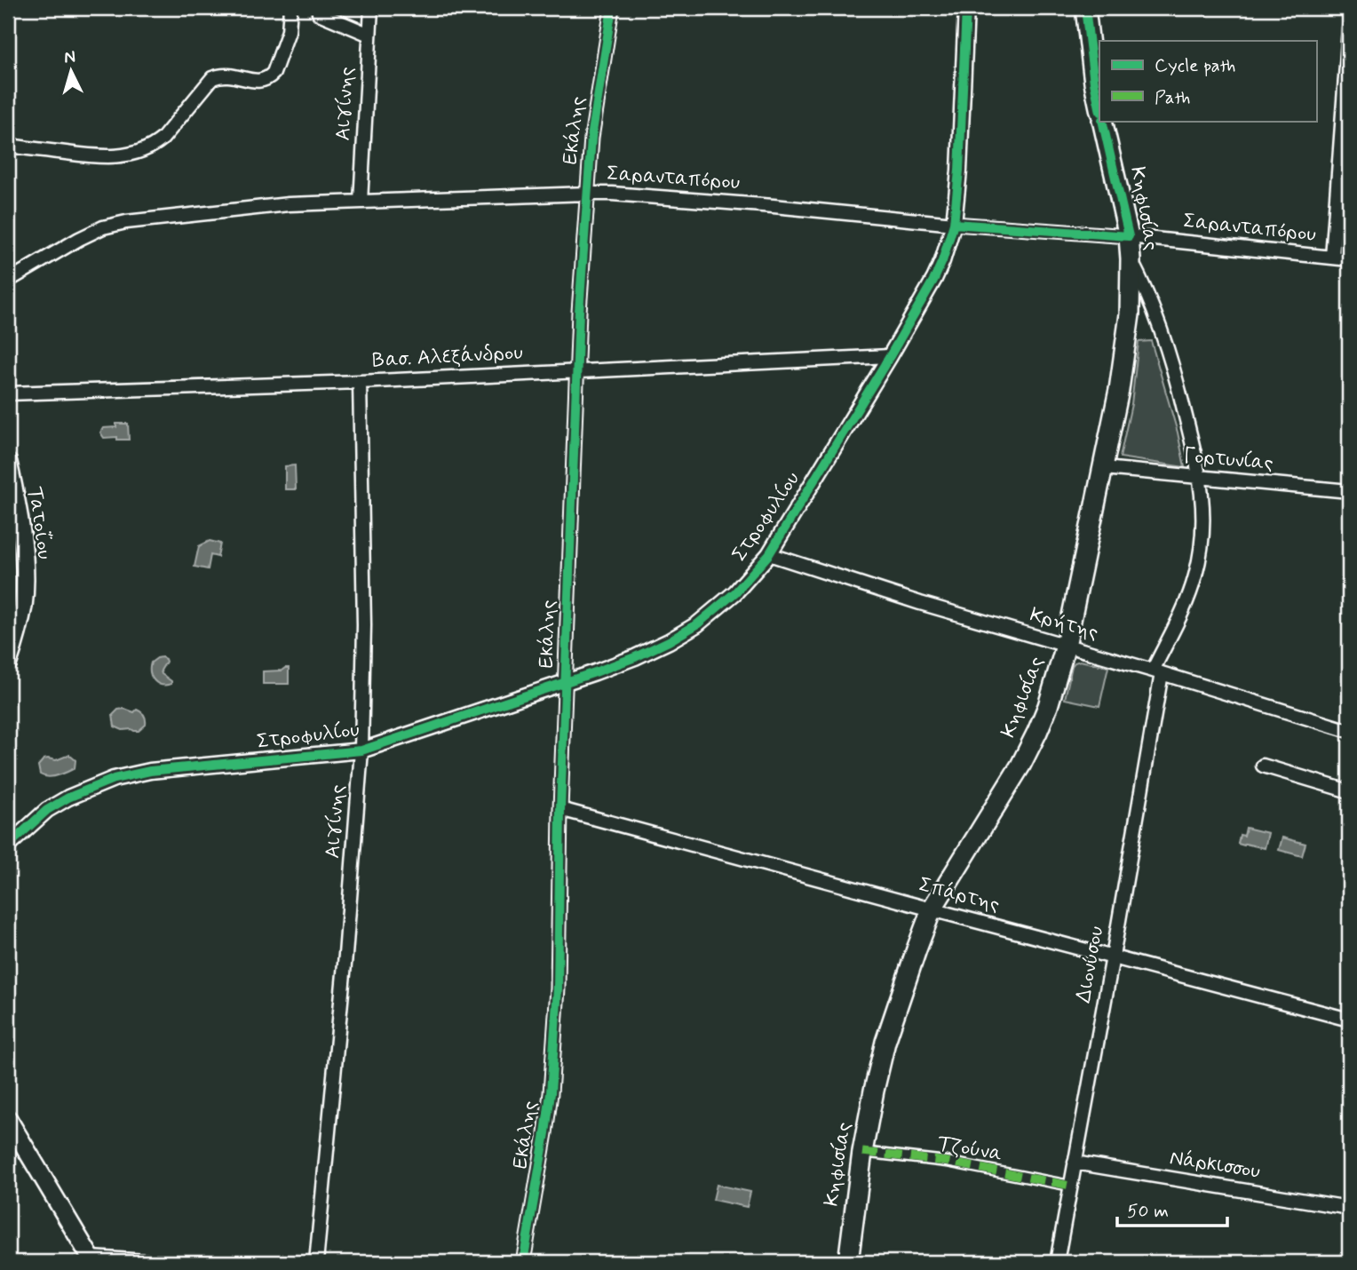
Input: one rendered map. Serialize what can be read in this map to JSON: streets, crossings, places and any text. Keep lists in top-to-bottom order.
{
  "streets": {
    "main road": ["Κηφισίας", "Τατοΐου"],
    "street": [
      "Αιγίνης",
      "Εκάλης",
      "Σαρανταπόρου",
      "Βασ. Αλεξάνδρου",
      "Γορτυνίας",
      "Στροφυλίου",
      "Κρήτης",
      "Σπάρτης",
      "Διονύσου",
      "Τζούνα",
      "Νάρκισσου"
    ]
  },
  "crossings": [
    ["Αιγίνης", "Σαρανταπόρου"],
    ["Αιγίνης", "Βασ. Αλεξάνδρου"],
    ["Αιγίνης", "Στροφυλίου"],
    ["Εκάλης", "Σαρανταπόρου"],
    ["Εκάλης", "Βασ. Αλεξάνδρου"],
    ["Εκάλης", "Στροφυλίου"],
    ["Εκάλης", "Σπάρτης"],
    ["Σαρανταπόρου", "Κηφισίας"],
    ["Σαρανταπόρου", "Στροφυλίου"],
    ["Κηφισίας", "Γορτυνίας"],
    ["Κηφισίας", "Κρήτης"],
    ["Κηφισίας", "Σπάρτης"],
    ["Κηφισίας", "Διονύσου"],
    ["Κηφισίας", "Τζούνα"],
    ["Βασ. Αλεξάνδρου", "Στροφυλίου"],
    ["Γορτυνίας", "Διονύσου"],
    ["Στροφυλίου", "Κρήτης"],
    ["Κρήτης", "Διονύσου"],
    ["Σπάρτης", "Διονύσου"],
    ["Διονύσου", "Τζούνα"],
    ["Διονύσου", "Νάρκισσου"]
  ],
  "legend": ["Cycle path", "Path"],
  "scale_bar": "50 m",
  "north": "top"
}
